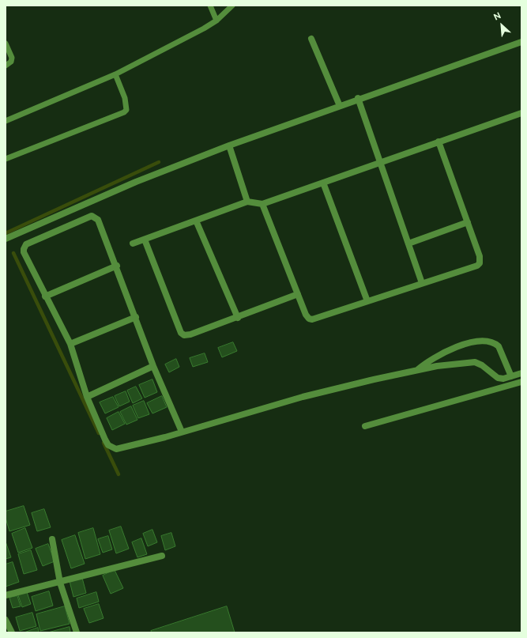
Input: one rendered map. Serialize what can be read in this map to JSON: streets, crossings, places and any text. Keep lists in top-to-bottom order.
{
  "north": "top left"
}
